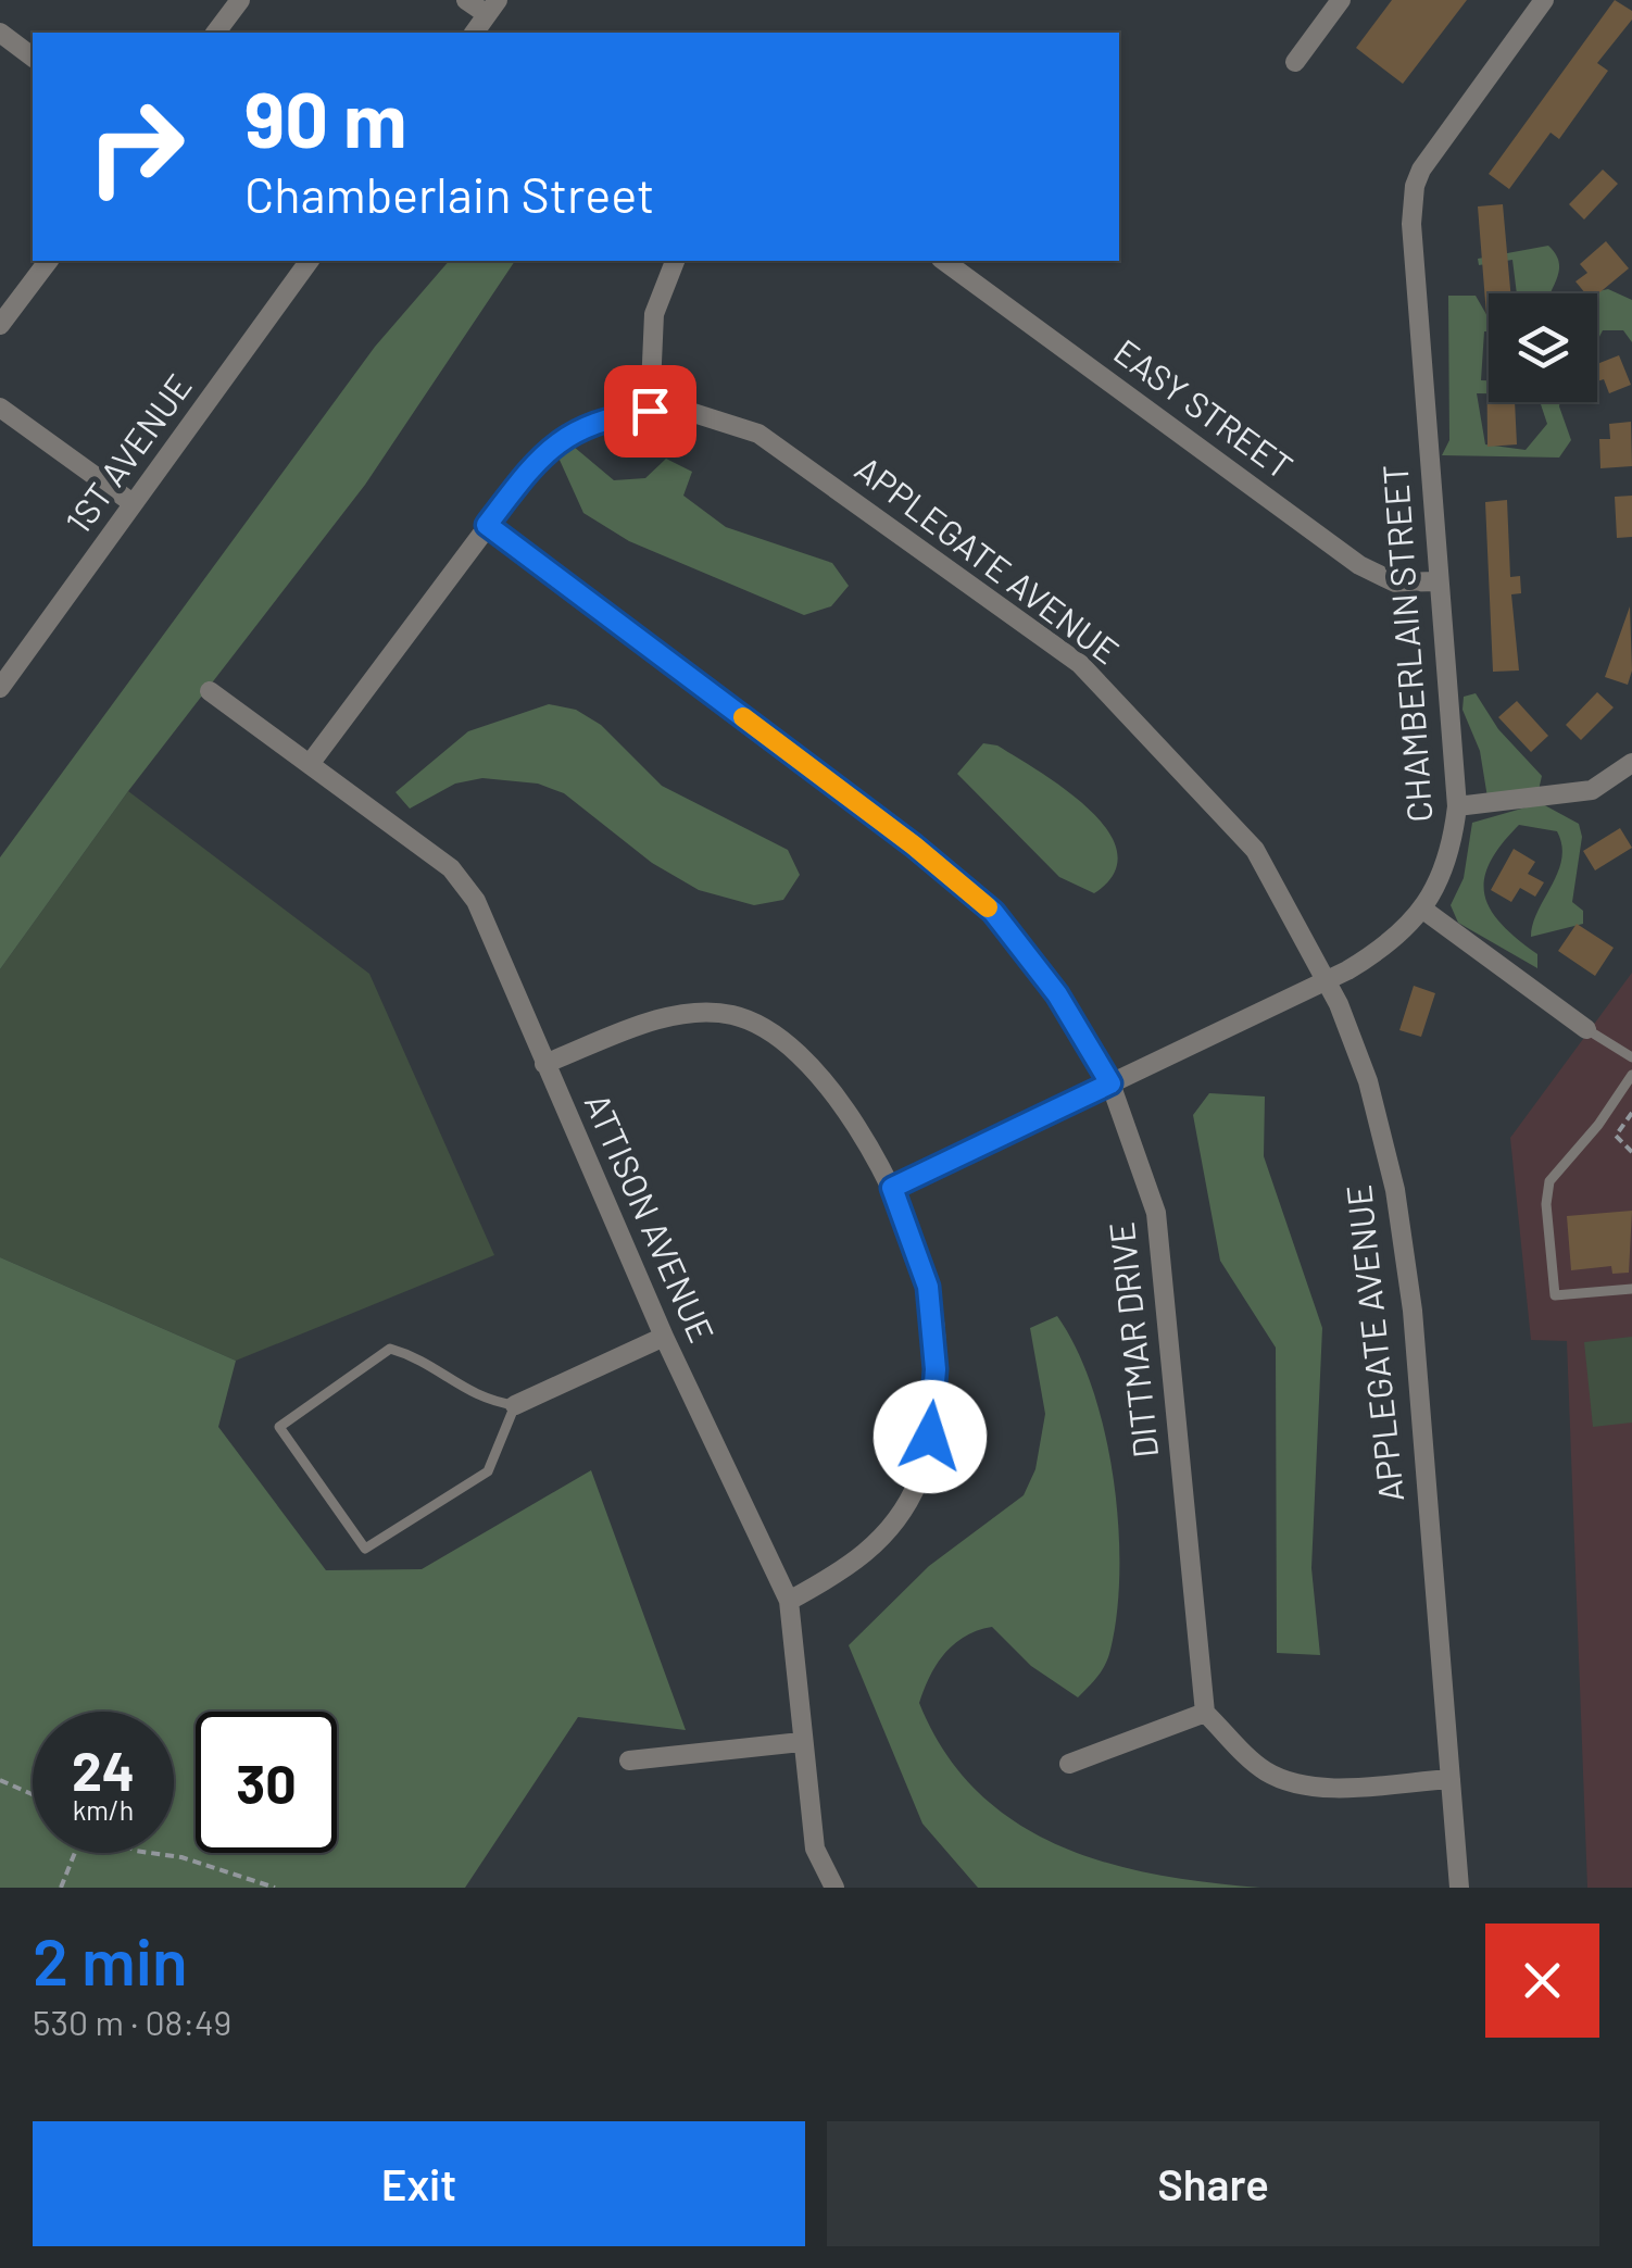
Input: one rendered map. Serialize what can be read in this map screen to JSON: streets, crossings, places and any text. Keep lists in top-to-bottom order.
{
  "streets": {
    "street": [
      "EASY STREET",
      "1ST AVENUE",
      "APPLEGATE AVENUE",
      "CHAMBERLAIN STREET",
      "ATTISON AVENUE",
      "DITTMAR DRIVE"
    ]
  },
  "crossings": [
    ["EASY STREET", "CHAMBERLAIN STREET"],
    ["APPLEGATE AVENUE", "CHAMBERLAIN STREET"],
    ["APPLEGATE AVENUE", "ATTISON AVENUE"],
    ["APPLEGATE AVENUE", "DITTMAR DRIVE"],
    ["CHAMBERLAIN STREET", "DITTMAR DRIVE"]
  ],
  "page": {
    "turn": ["90 m", "Chamberlain Street"],
    "speed": "24 km/h",
    "limit": "30",
    "heading": ["2 min", "530 m · 08:49"],
    "buttons": ["Exit", "Share"]
  }
}
